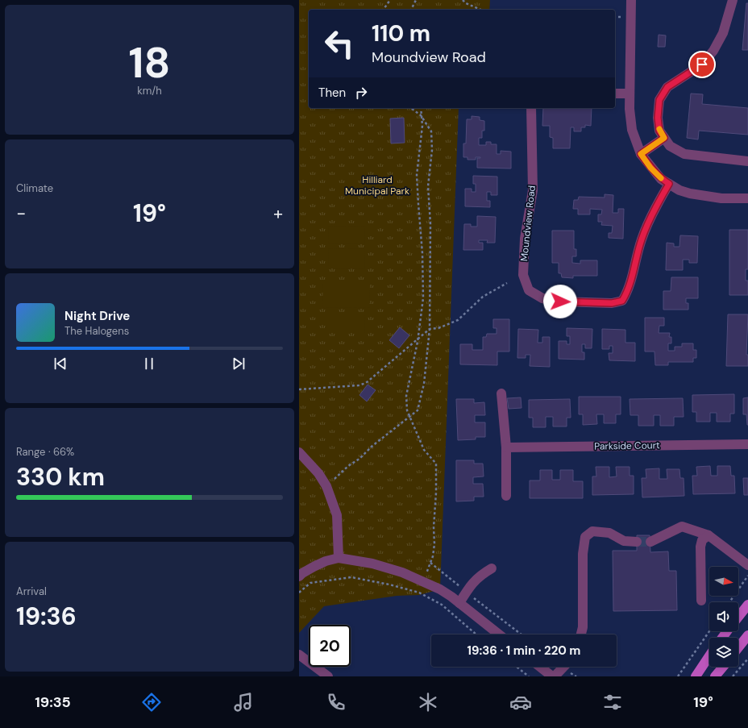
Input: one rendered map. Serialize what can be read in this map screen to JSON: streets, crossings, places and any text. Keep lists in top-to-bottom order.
{
  "streets": {
    "street": ["Moundview Road", "Parkside Court"]
  },
  "parks": ["Hilliard Municipal Park"],
  "north": "right",
  "page": {
    "tile": [
      ["18", "km/h"],
      "Climate",
      ["Range · 66%", "330 km"],
      ["Arrival", "19:36"]
    ],
    "turn": ["110 m", "Moundview Road"],
    "then": "Then",
    "heat": ["−", "19°", "+"],
    "song": ["Night Drive", "The Halogens"],
    "limit": "20",
    "trip": "19:36 · 1 min · 220 m",
    "tabs": ["19:35", "19°"]
  }
}
